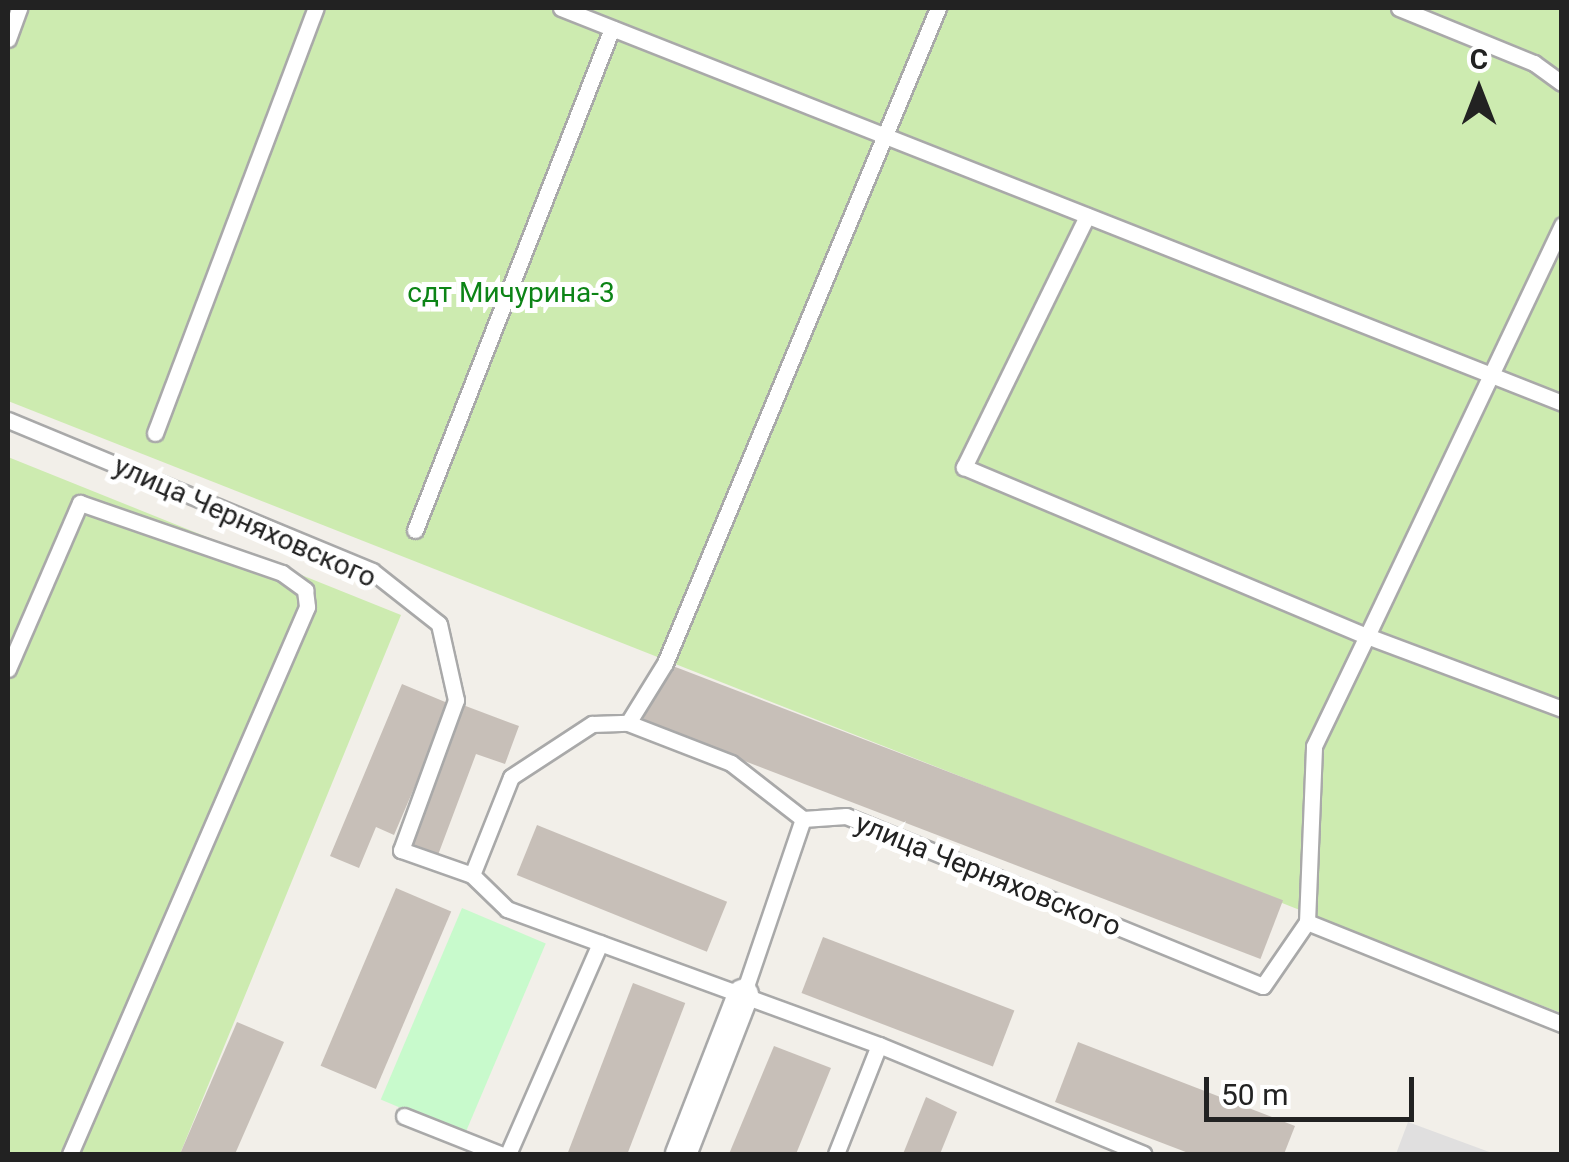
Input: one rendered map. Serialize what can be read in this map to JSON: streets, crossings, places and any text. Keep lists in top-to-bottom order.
{
  "streets": {
    "lane": ["улица Черняховского"]
  },
  "parks": ["сдт Мичурина-3"],
  "scale_bar": "50 m",
  "north": "top"
}
